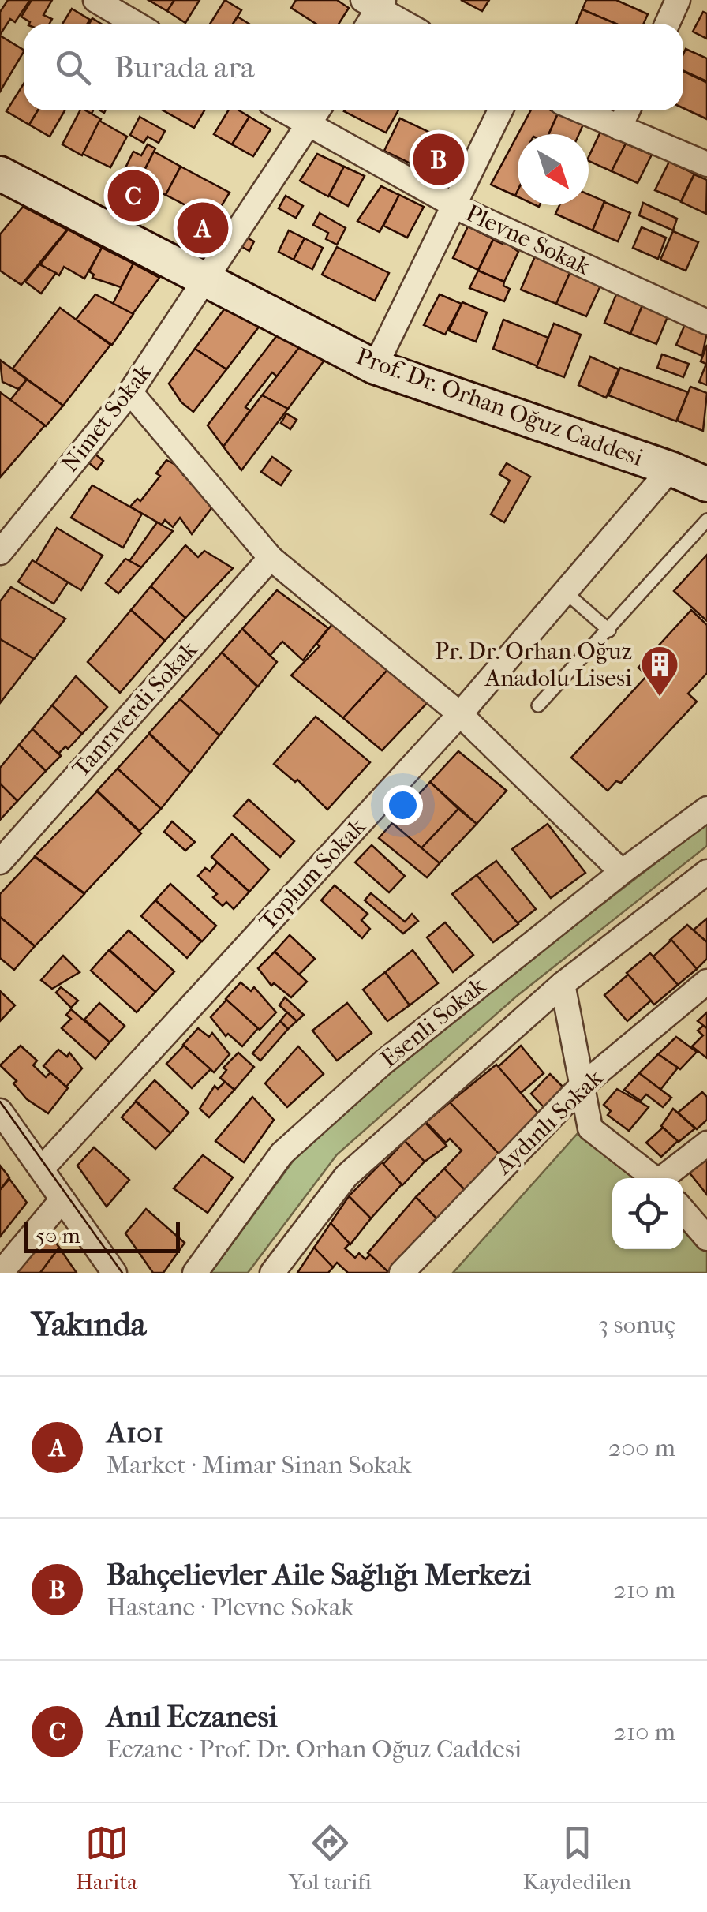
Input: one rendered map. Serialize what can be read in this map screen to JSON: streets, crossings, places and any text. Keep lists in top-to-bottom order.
{
  "streets": {
    "main road": ["Prof. Dr. Orhan Oğuz Caddesi"],
    "street": [
      "Plevne Sokak",
      "Nimet Sokak",
      "Tanrıverdi Sokak",
      "Toplum Sokak",
      "Esenli Sokak",
      "Aydınlı Sokak"
    ]
  },
  "crossings": [
    ["Plevne Sokak", "Nimet Sokak"],
    ["Prof. Dr. Orhan Oğuz Caddesi", "Nimet Sokak"],
    ["Prof. Dr. Orhan Oğuz Caddesi", "Toplum Sokak"]
  ],
  "places": {
    "building": ["Pr. Dr. Orhan Oğuz Anadolu Lisesi"]
  },
  "scale_bar": "50 m",
  "north": "bottom right",
  "page": {
    "search": "Burada ara",
    "pins": ["B", "C", "A"],
    "scale": "50 m",
    "heading": ["Yakında", "3 sonuç"],
    "list": [
      {
        "mark": "A",
        "name": "A101",
        "note": "Market · Mimar Sinan Sokak",
        "value": "200 m"
      },
      {
        "mark": "B",
        "name": "Bahçelievler Aile Sağlığı Merkezi",
        "note": "Hastane · Plevne Sokak",
        "value": "210 m"
      },
      {
        "mark": "C",
        "name": "Anıl Eczanesi",
        "note": "Eczane · Prof. Dr. Orhan Oğuz Caddesi",
        "value": "210 m"
      }
    ],
    "nav": ["Harita", "Yol tarifi", "Kaydedilen"]
  }
}
